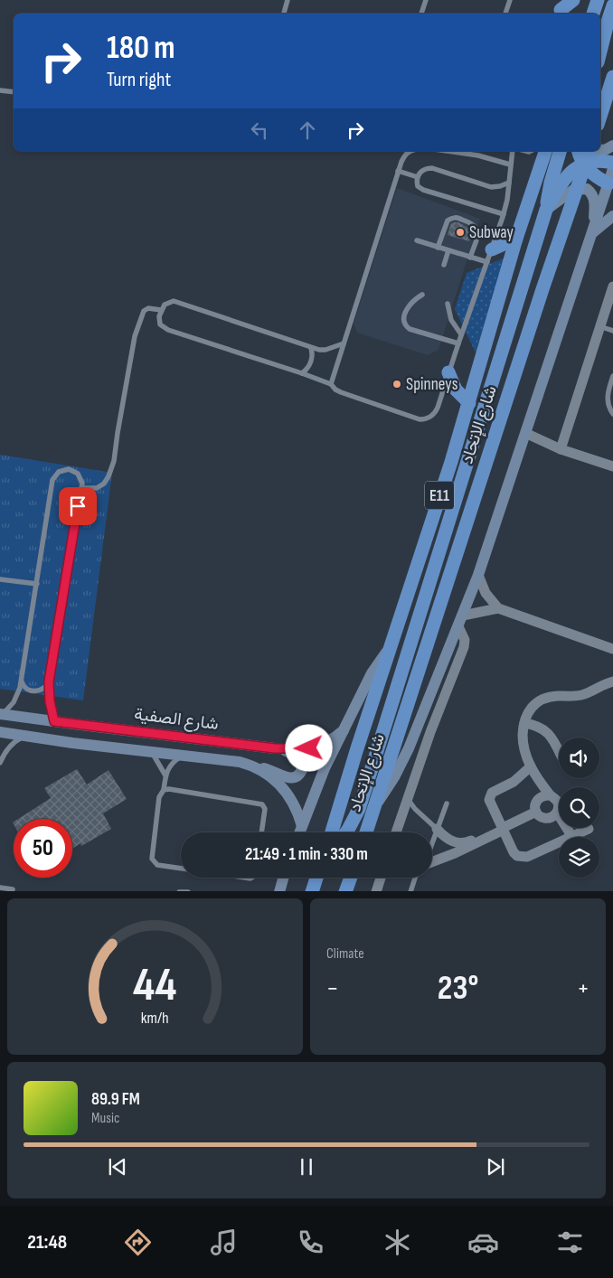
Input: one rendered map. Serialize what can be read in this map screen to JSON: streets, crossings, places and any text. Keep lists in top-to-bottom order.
{
  "streets": {
    "highway": ["شارع الإتحاد", "E11"],
    "main road": ["شارع الصفية"]
  },
  "places": ["Subway", "Spinneys"],
  "page": {
    "turn": ["180 m", "Turn right"],
    "limit": "50",
    "trip": "21:49 · 1 min · 330 m",
    "tile": "Climate",
    "heat": ["−", "23°", "+"],
    "song": ["89.9 FM", "Music"],
    "tabs": "21:48",
    "gauge": ["44", "km/h"]
  }
}
